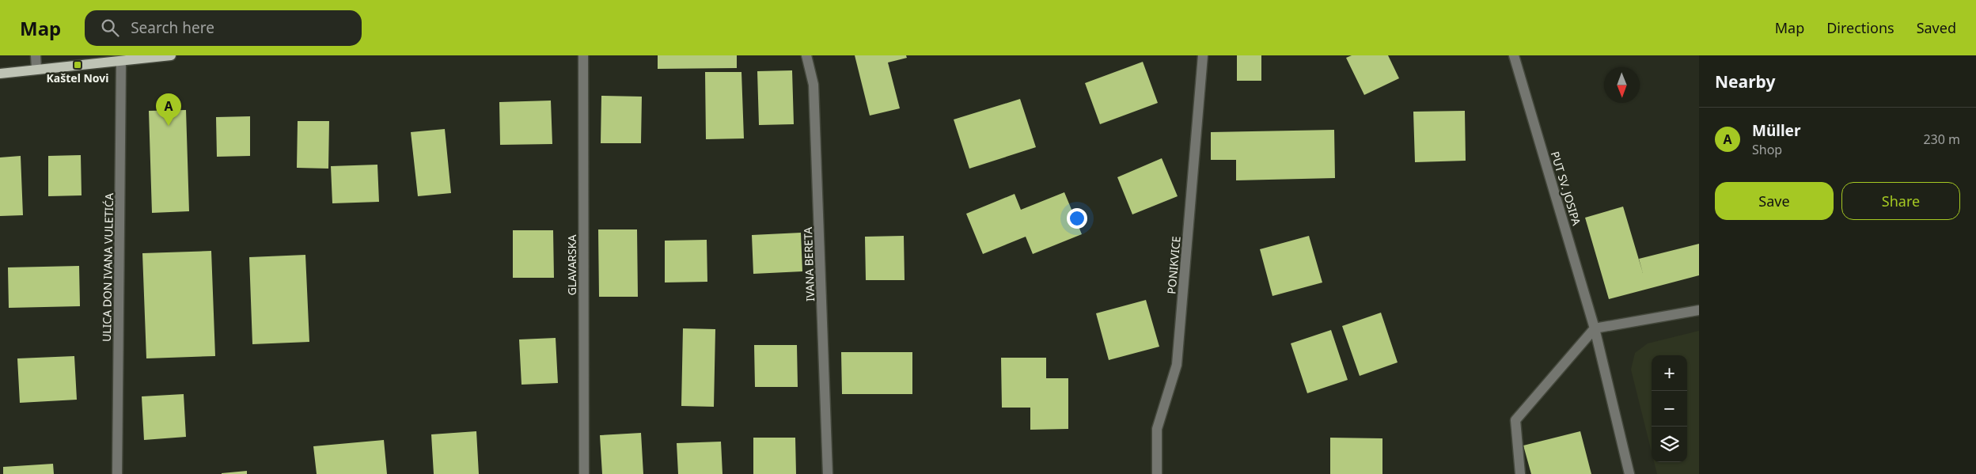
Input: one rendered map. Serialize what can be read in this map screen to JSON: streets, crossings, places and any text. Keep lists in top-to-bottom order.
{
  "streets": {
    "street": [
      "PUT SV. JOSIPA",
      "IVANA BERETA",
      "GLAVARSKA",
      "PONIKVICE",
      "ULICA DON IVANA VULETIĆA"
    ]
  },
  "places": {
    "transit": ["Kaštel Novi"]
  },
  "north": "bottom",
  "page": {
    "header": "Map",
    "search": "Search here",
    "nav": ["Map", "Directions", "Saved"],
    "heading": "Nearby",
    "pins": "A",
    "list": [
      {
        "mark": "A",
        "name": "Müller",
        "note": "Shop",
        "value": "230 m"
      }
    ],
    "buttons": ["Save", "Share"],
    "map_buttons": ["+", "−"]
  }
}
